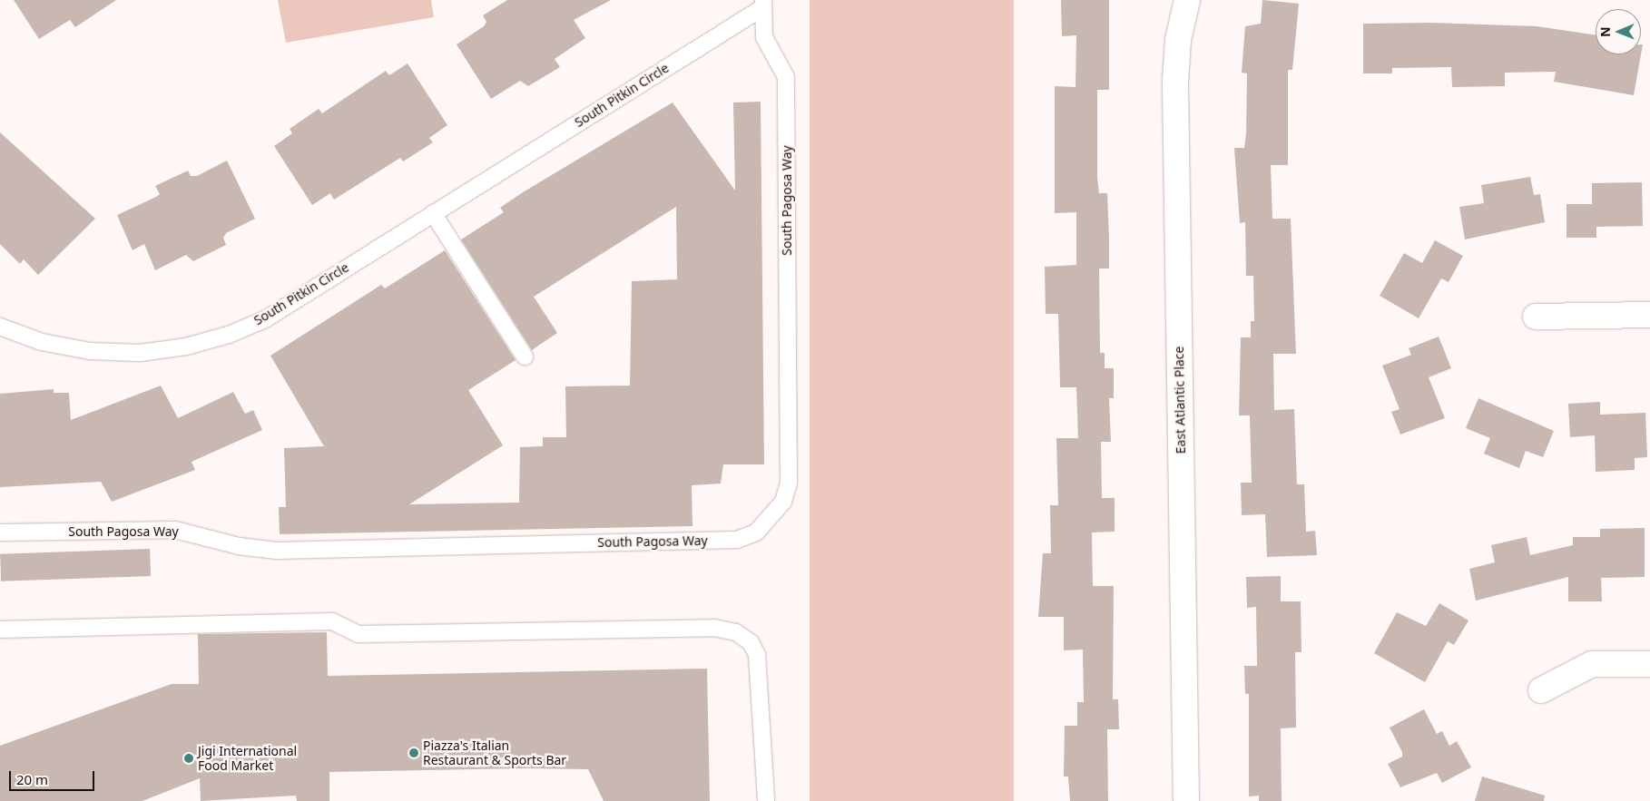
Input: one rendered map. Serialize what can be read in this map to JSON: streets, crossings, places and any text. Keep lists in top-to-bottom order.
{
  "streets": {
    "street": ["East Atlantic Place"],
    "lane": ["South Pitkin Circle", "South Pagosa Way"]
  },
  "crossings": [
    ["South Pitkin Circle", "South Pagosa Way"]
  ],
  "places": ["Piazza's Italian Restaurant & Sports Bar", "Jigi International Food Market"],
  "scale_bar": "20 m",
  "north": "left"
}
